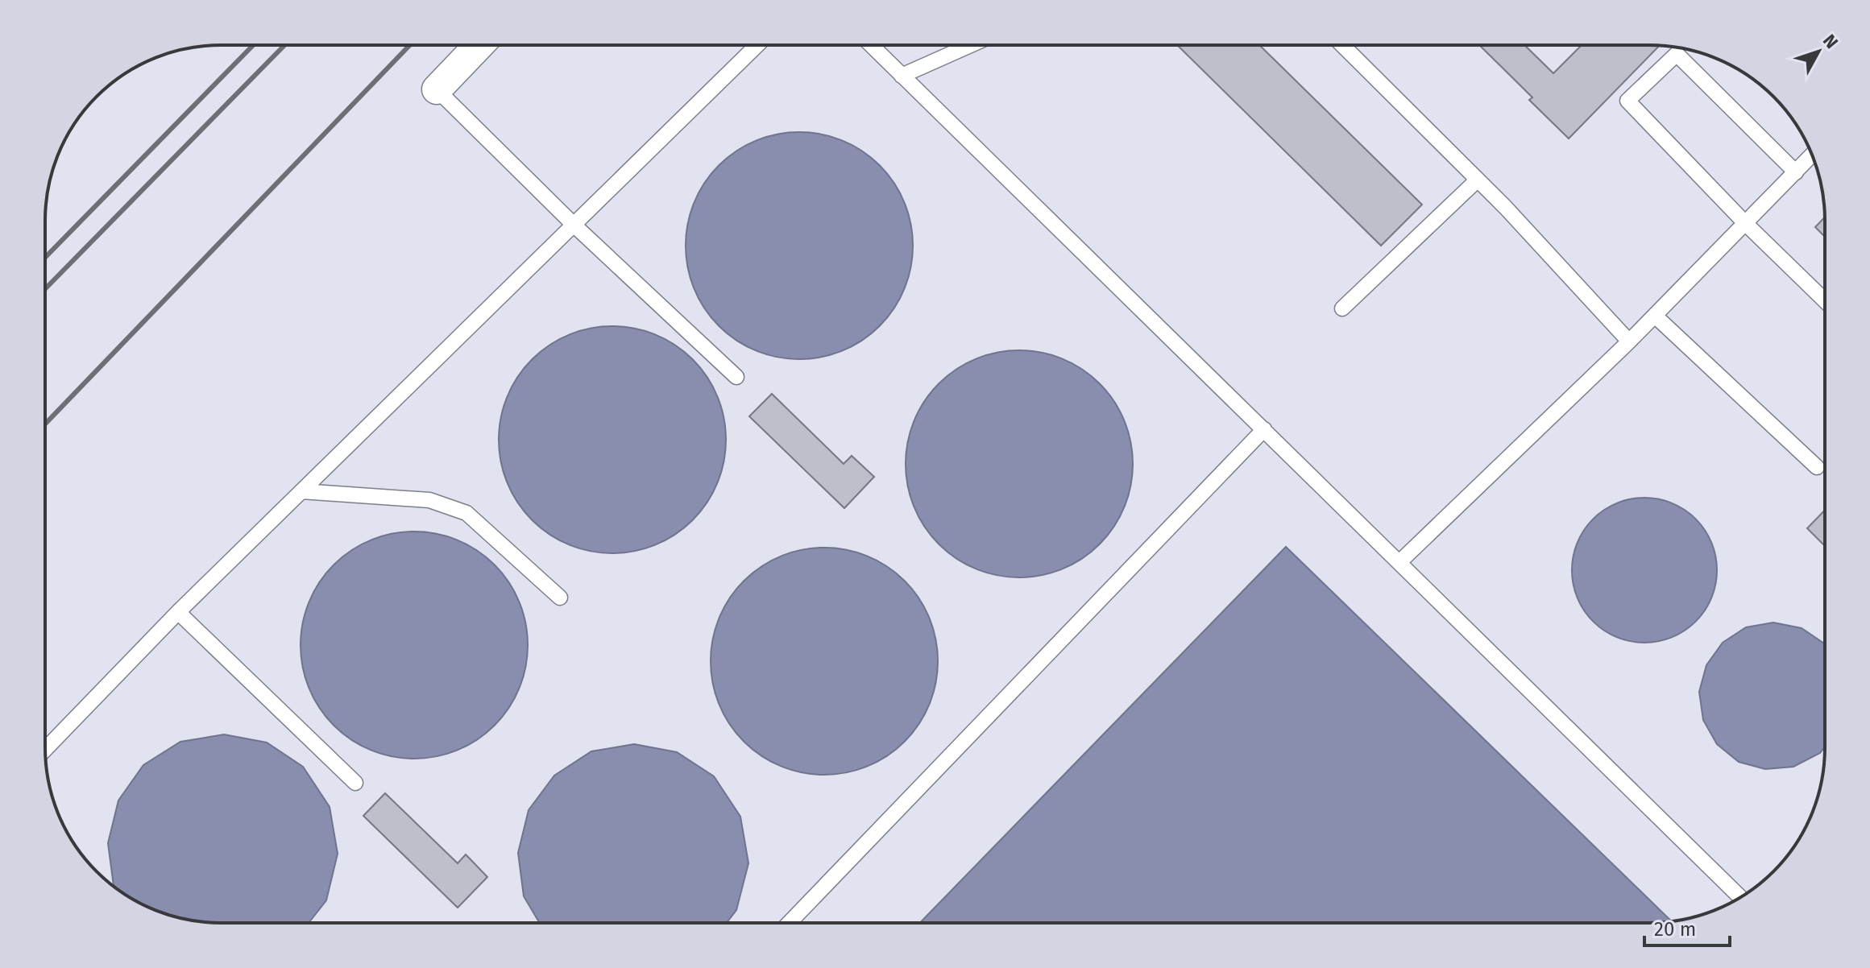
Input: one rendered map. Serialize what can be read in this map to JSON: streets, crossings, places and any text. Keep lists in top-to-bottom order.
{
  "scale_bar": "20 m",
  "north": "top right"
}
